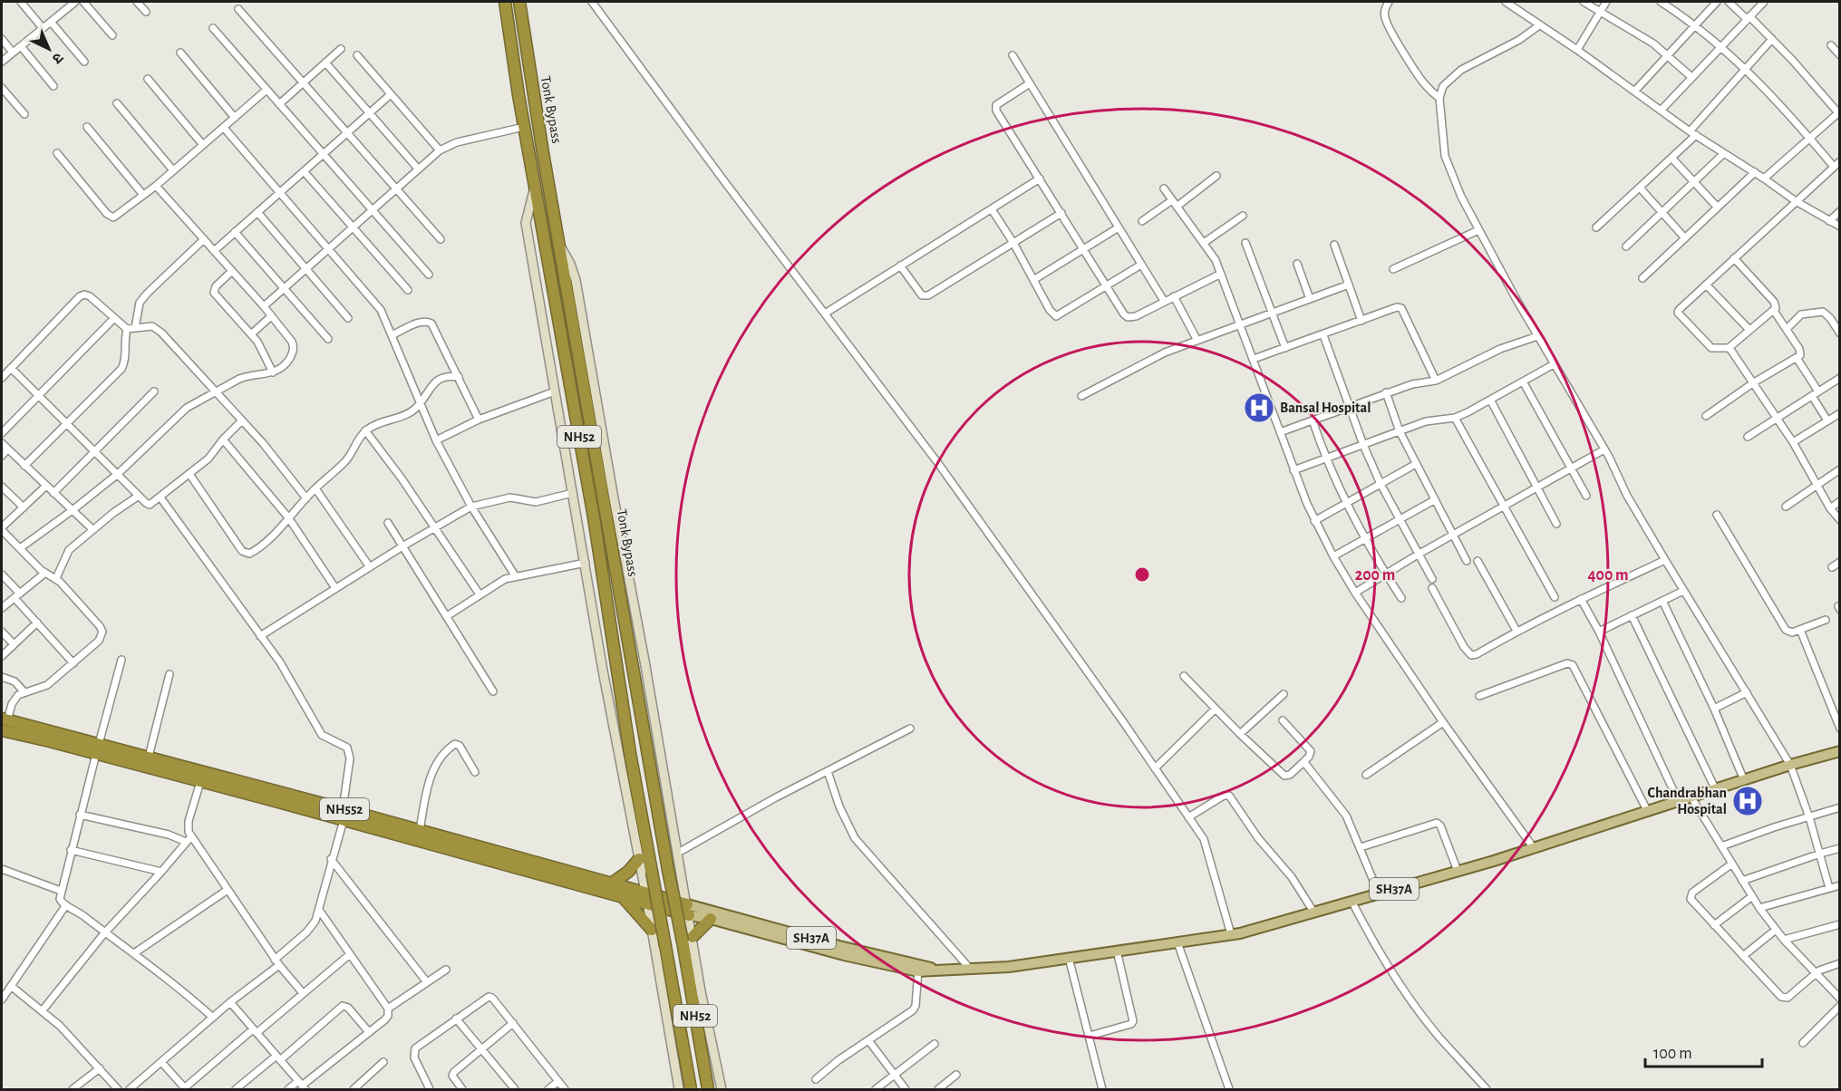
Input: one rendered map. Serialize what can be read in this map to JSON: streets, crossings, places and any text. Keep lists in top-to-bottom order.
{
  "streets": {
    "highway": ["Tonk Bypass", "NH52", "NH552"],
    "main road": ["SH37A"]
  },
  "crossings": [
    ["NH552", "SH37A"]
  ],
  "places": {
    "hospital": ["Bansal Hospital", "Chandrabhan Hospital"]
  },
  "scale_bar": "100 m",
  "north": "bottom right",
  "rings": ["200 m", "400 m"]
}
